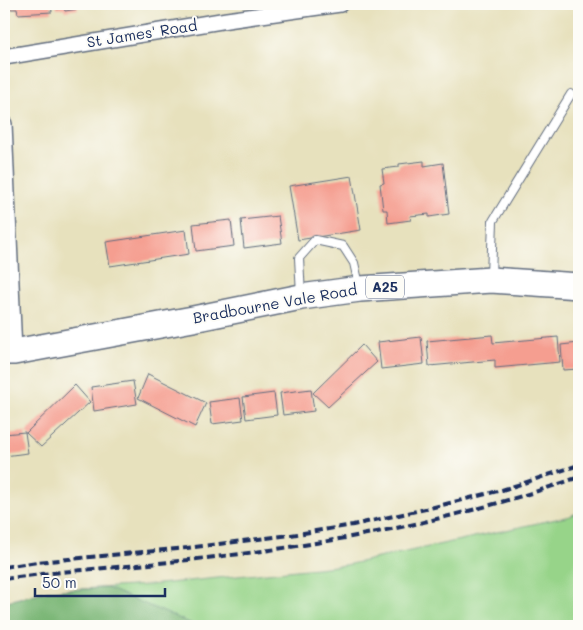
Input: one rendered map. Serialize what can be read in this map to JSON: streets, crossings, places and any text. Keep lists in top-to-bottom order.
{
  "streets": {
    "highway": ["A25", "Bradbourne Vale Road"],
    "street": ["St James' Road"]
  },
  "scale_bar": "50 m"
}
